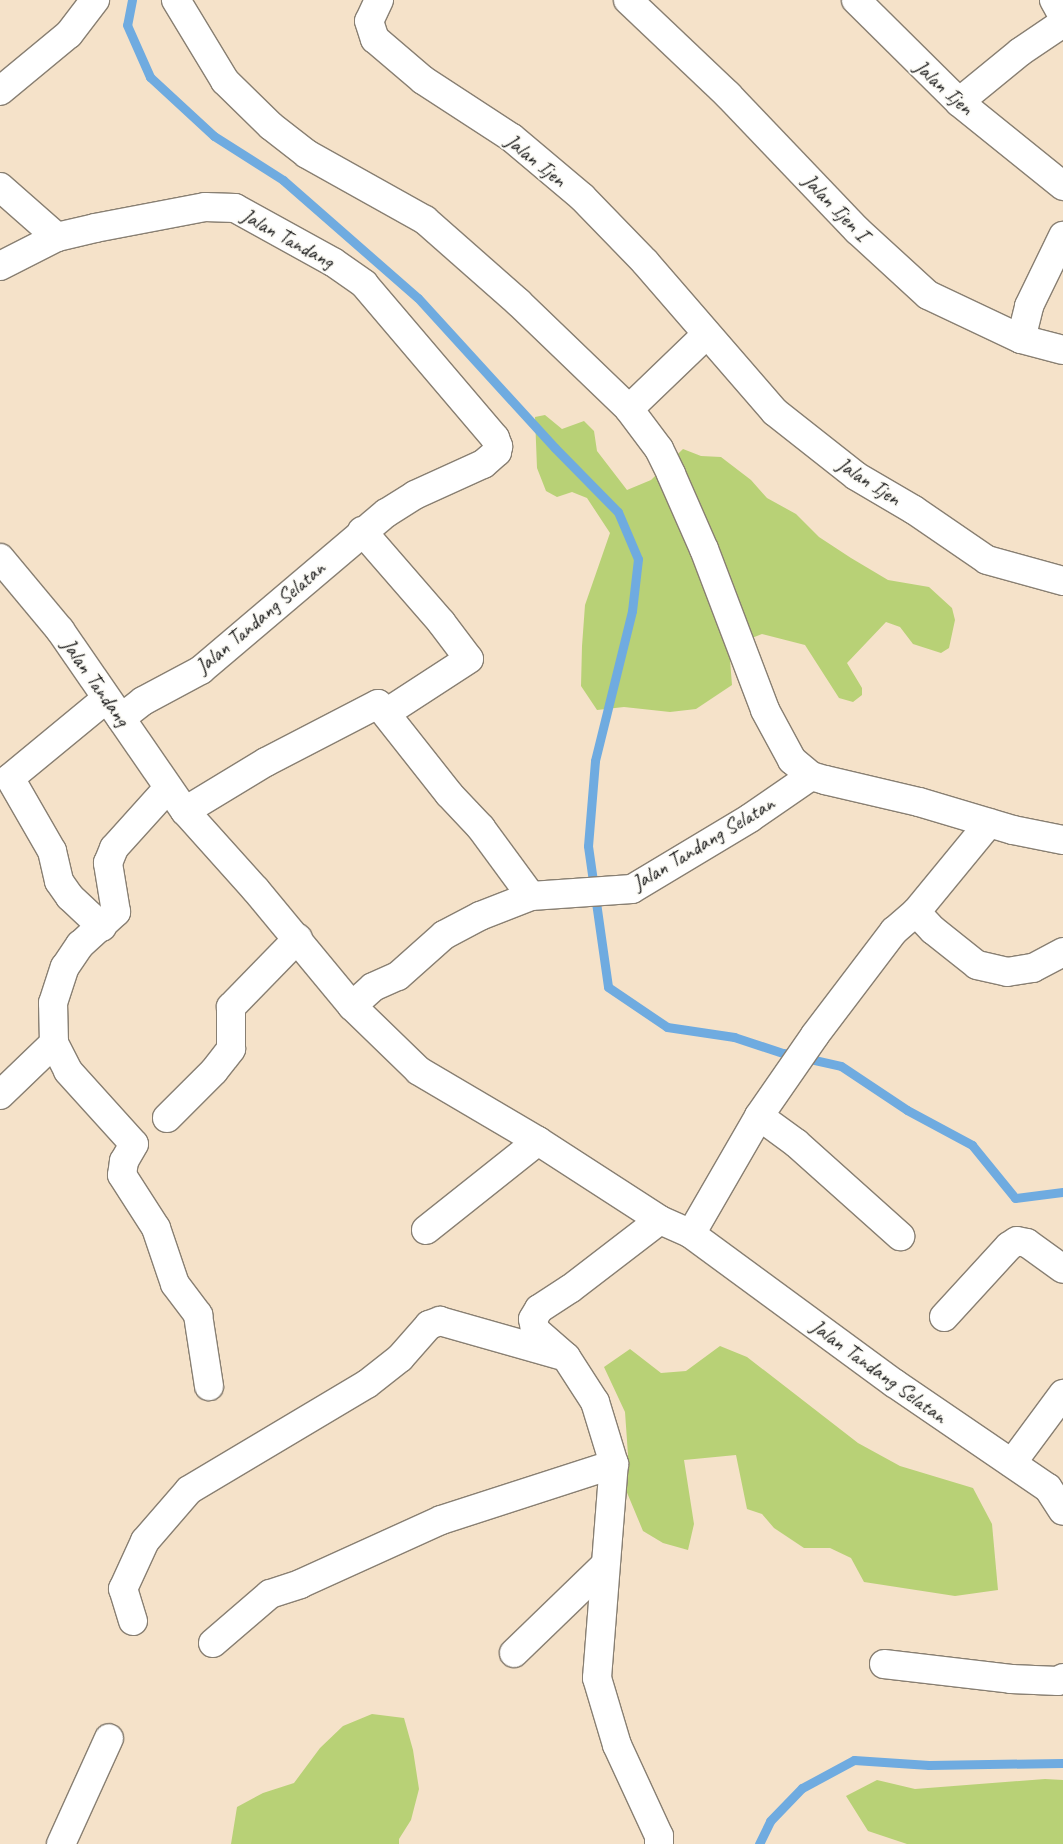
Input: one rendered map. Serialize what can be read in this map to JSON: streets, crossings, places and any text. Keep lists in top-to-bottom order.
{
  "streets": {
    "street": [
      "Jalan Ijen",
      "Jalan Ijen I",
      "Jalan Tandang",
      "Jalan Tandang Selatan"
    ]
  },
  "crossings": [
    ["Jalan Tandang", "Jalan Tandang Selatan"]
  ]
}
